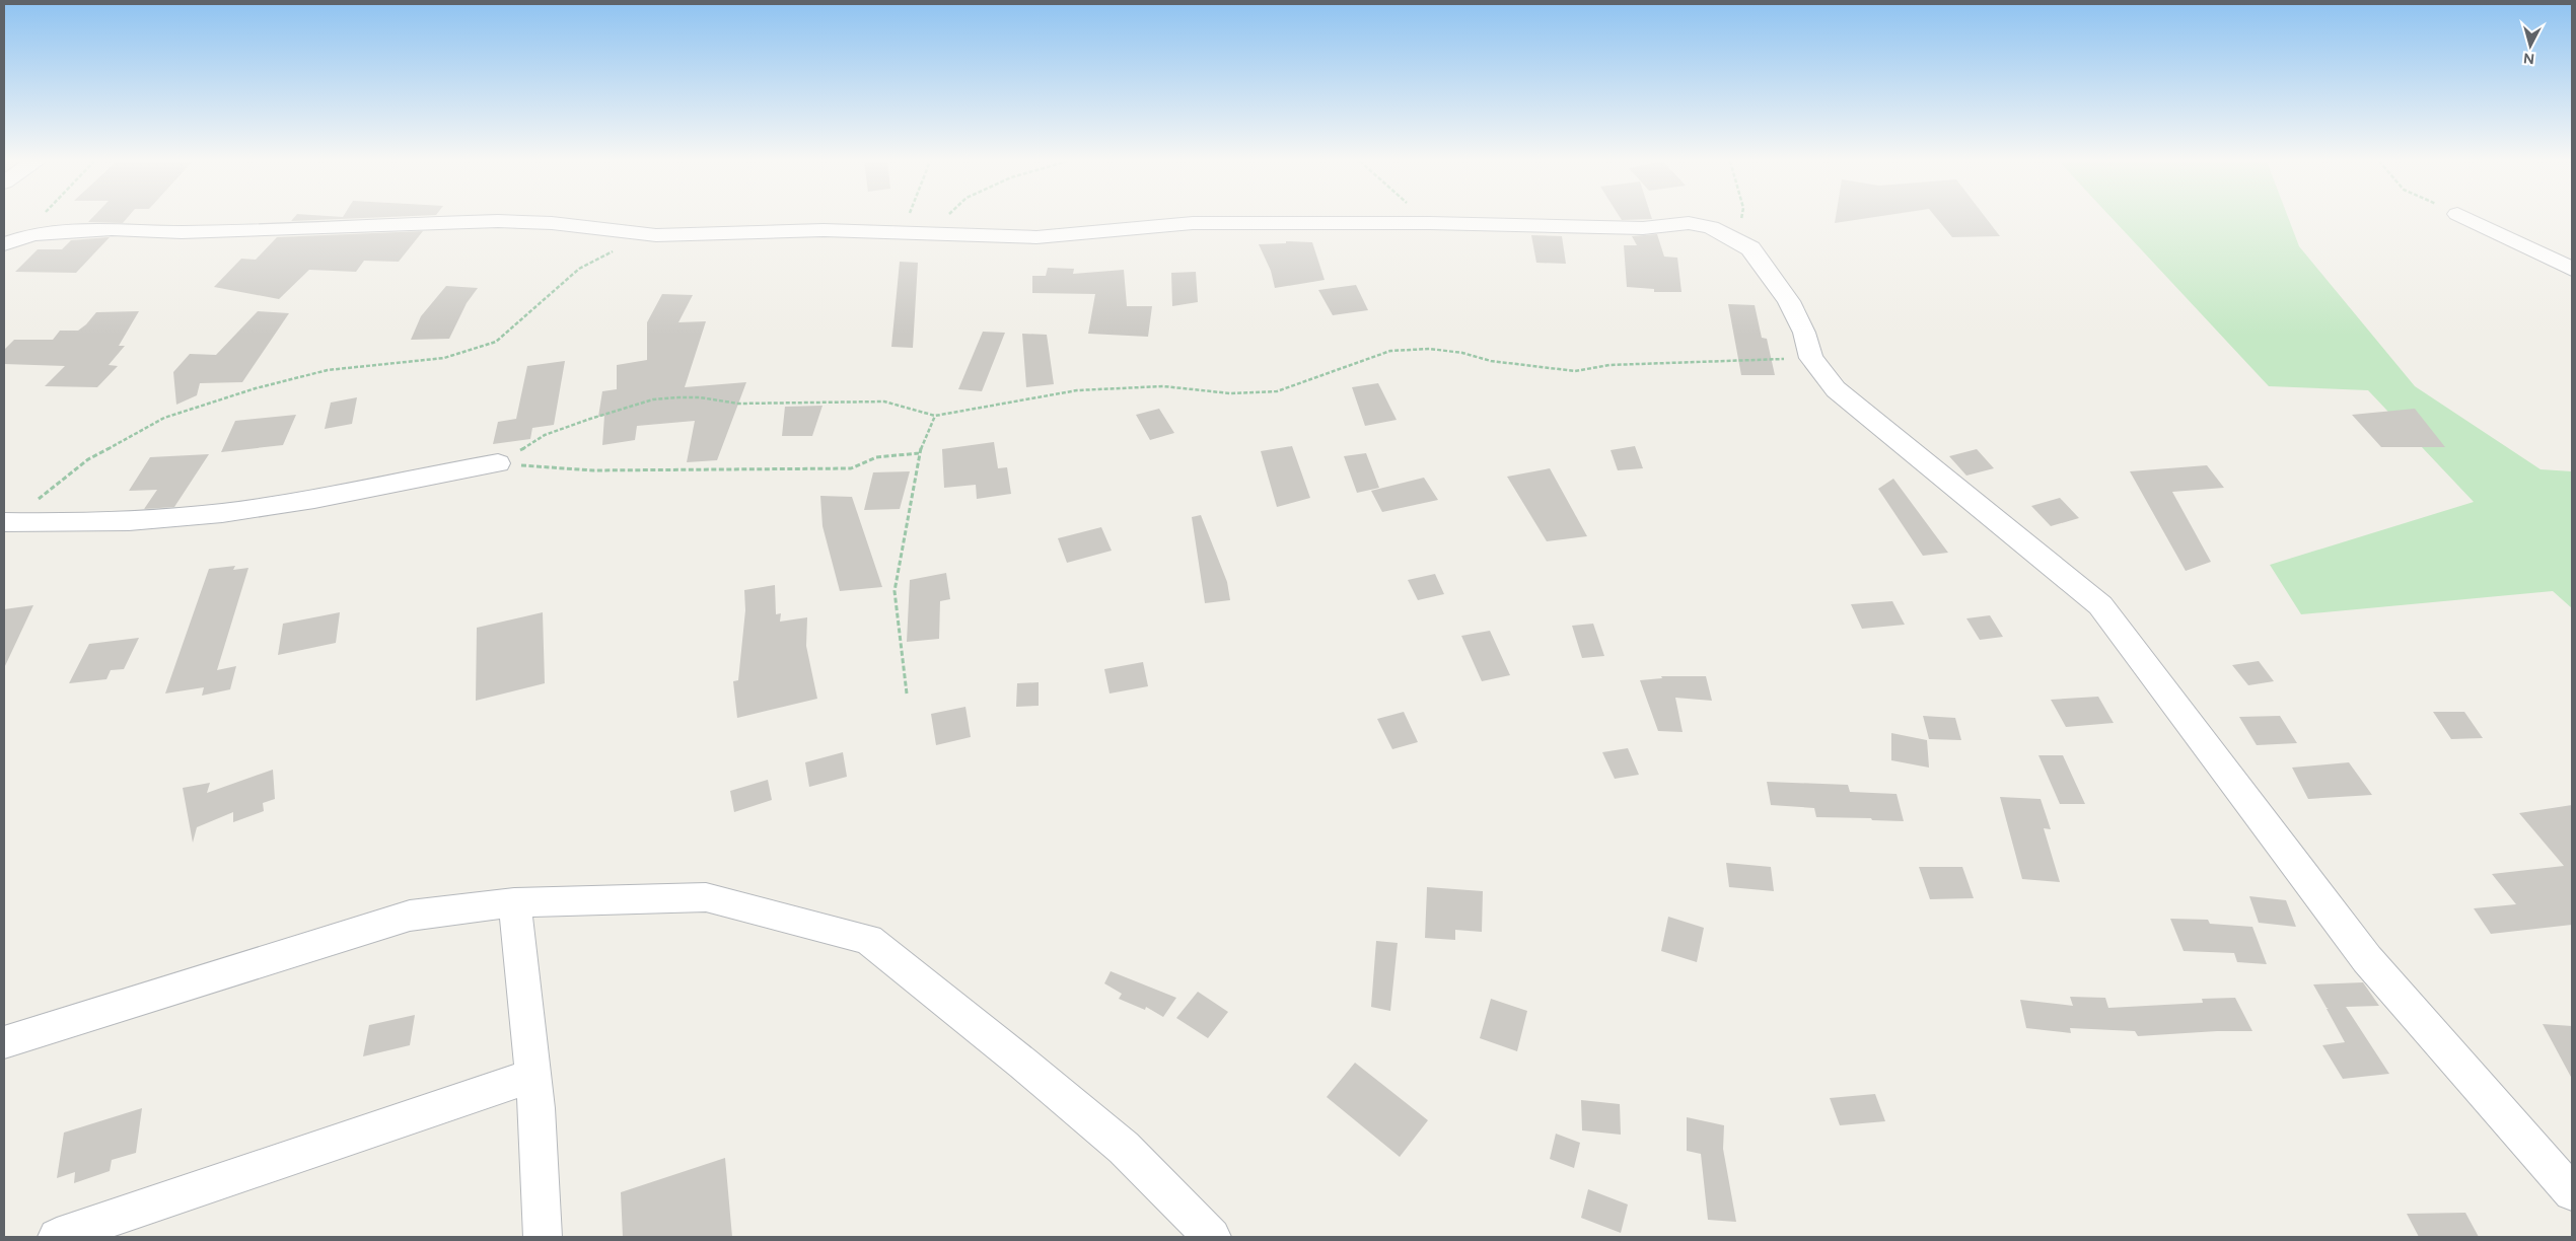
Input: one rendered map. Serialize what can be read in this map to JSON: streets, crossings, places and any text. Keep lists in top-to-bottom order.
{
  "north": "bottom"
}
